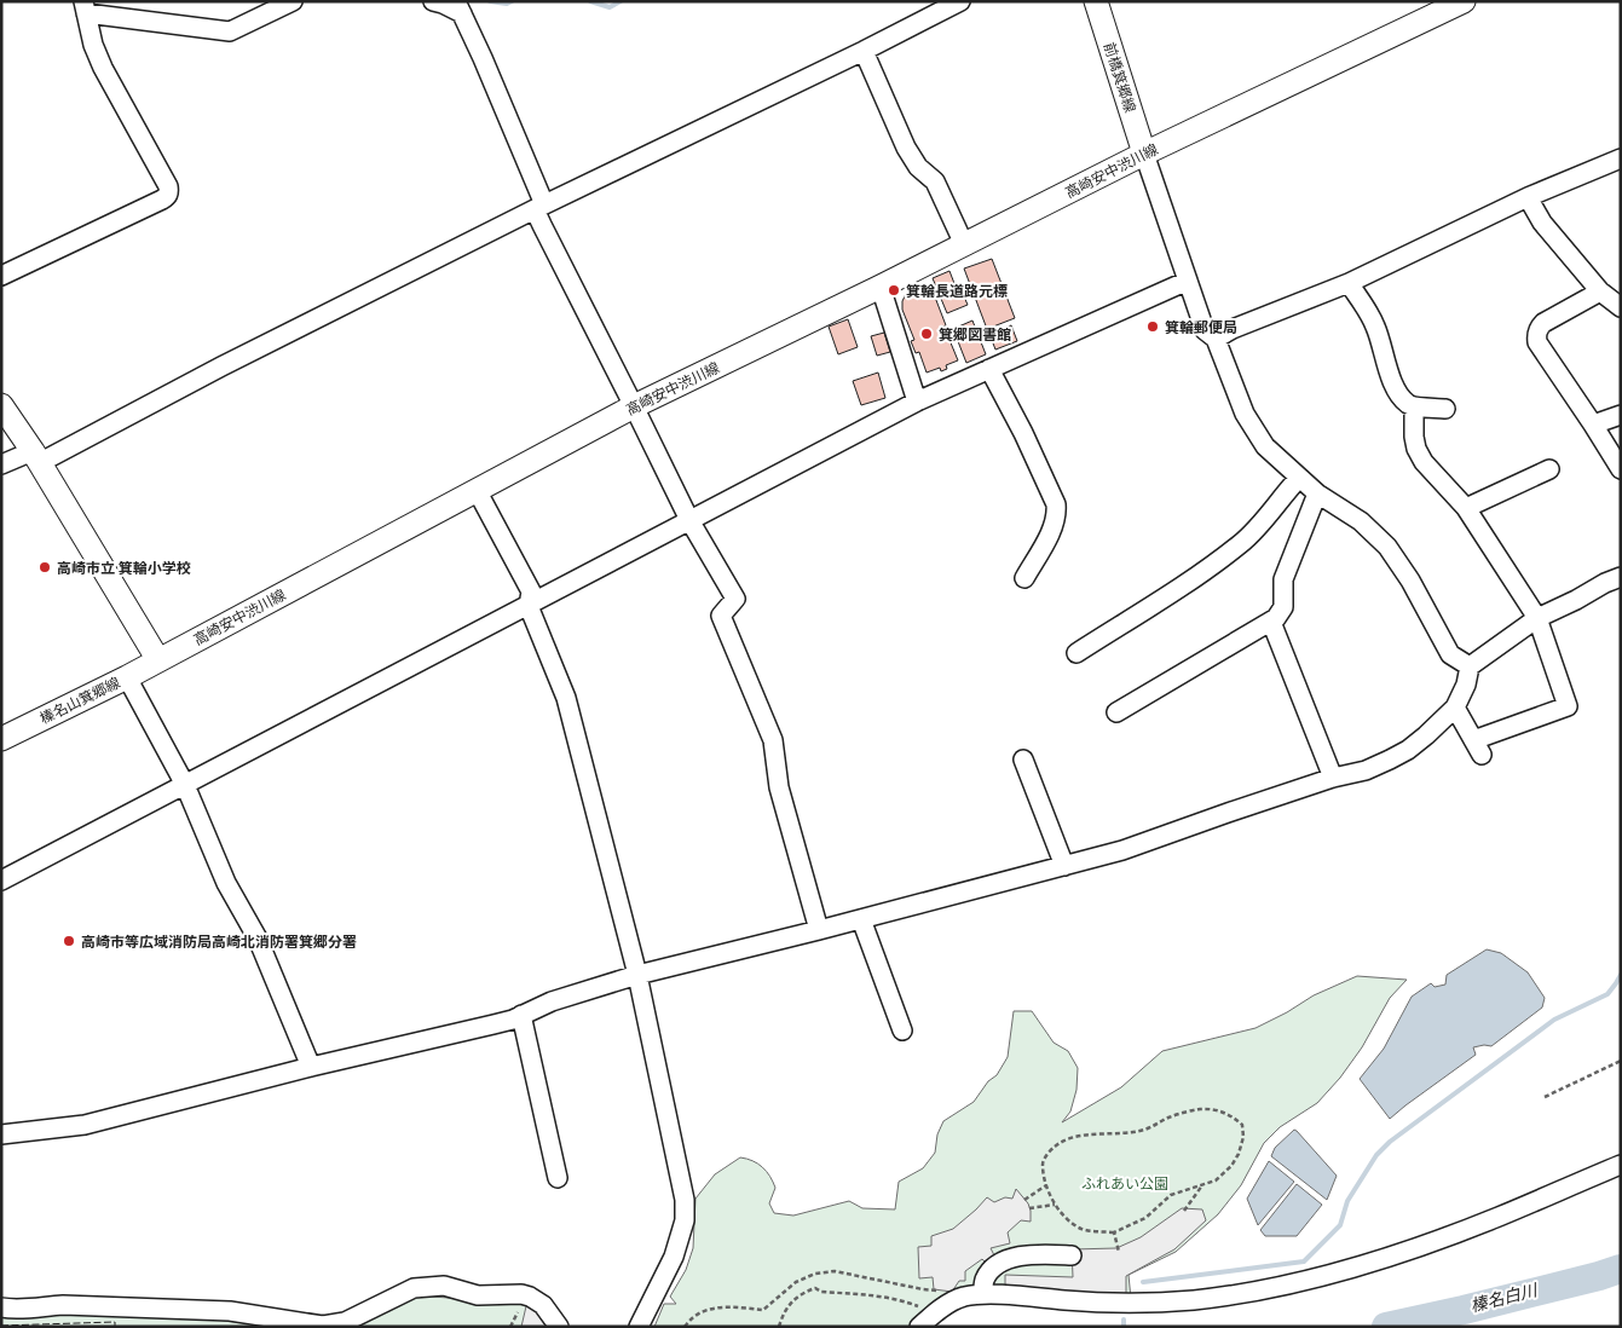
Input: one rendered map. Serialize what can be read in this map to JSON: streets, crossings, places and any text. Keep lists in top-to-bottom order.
{
  "streets": {
    "main road": ["前橋箕郷線", "高崎安中渋川線", "榛名山箕郷線"]
  },
  "crossings": [
    ["前橋箕郷線", "高崎安中渋川線"],
    ["高崎安中渋川線", "榛名山箕郷線"]
  ],
  "water": ["榛名白川"],
  "parks": ["ふれあい公園"],
  "places": [
    "箕輪長道路元標",
    "箕輪郵便局",
    "箕郷図書館",
    "高崎市立 箕輪小学校",
    "高崎市等広域消防局高崎北消防署箕郷分署"
  ]
}
